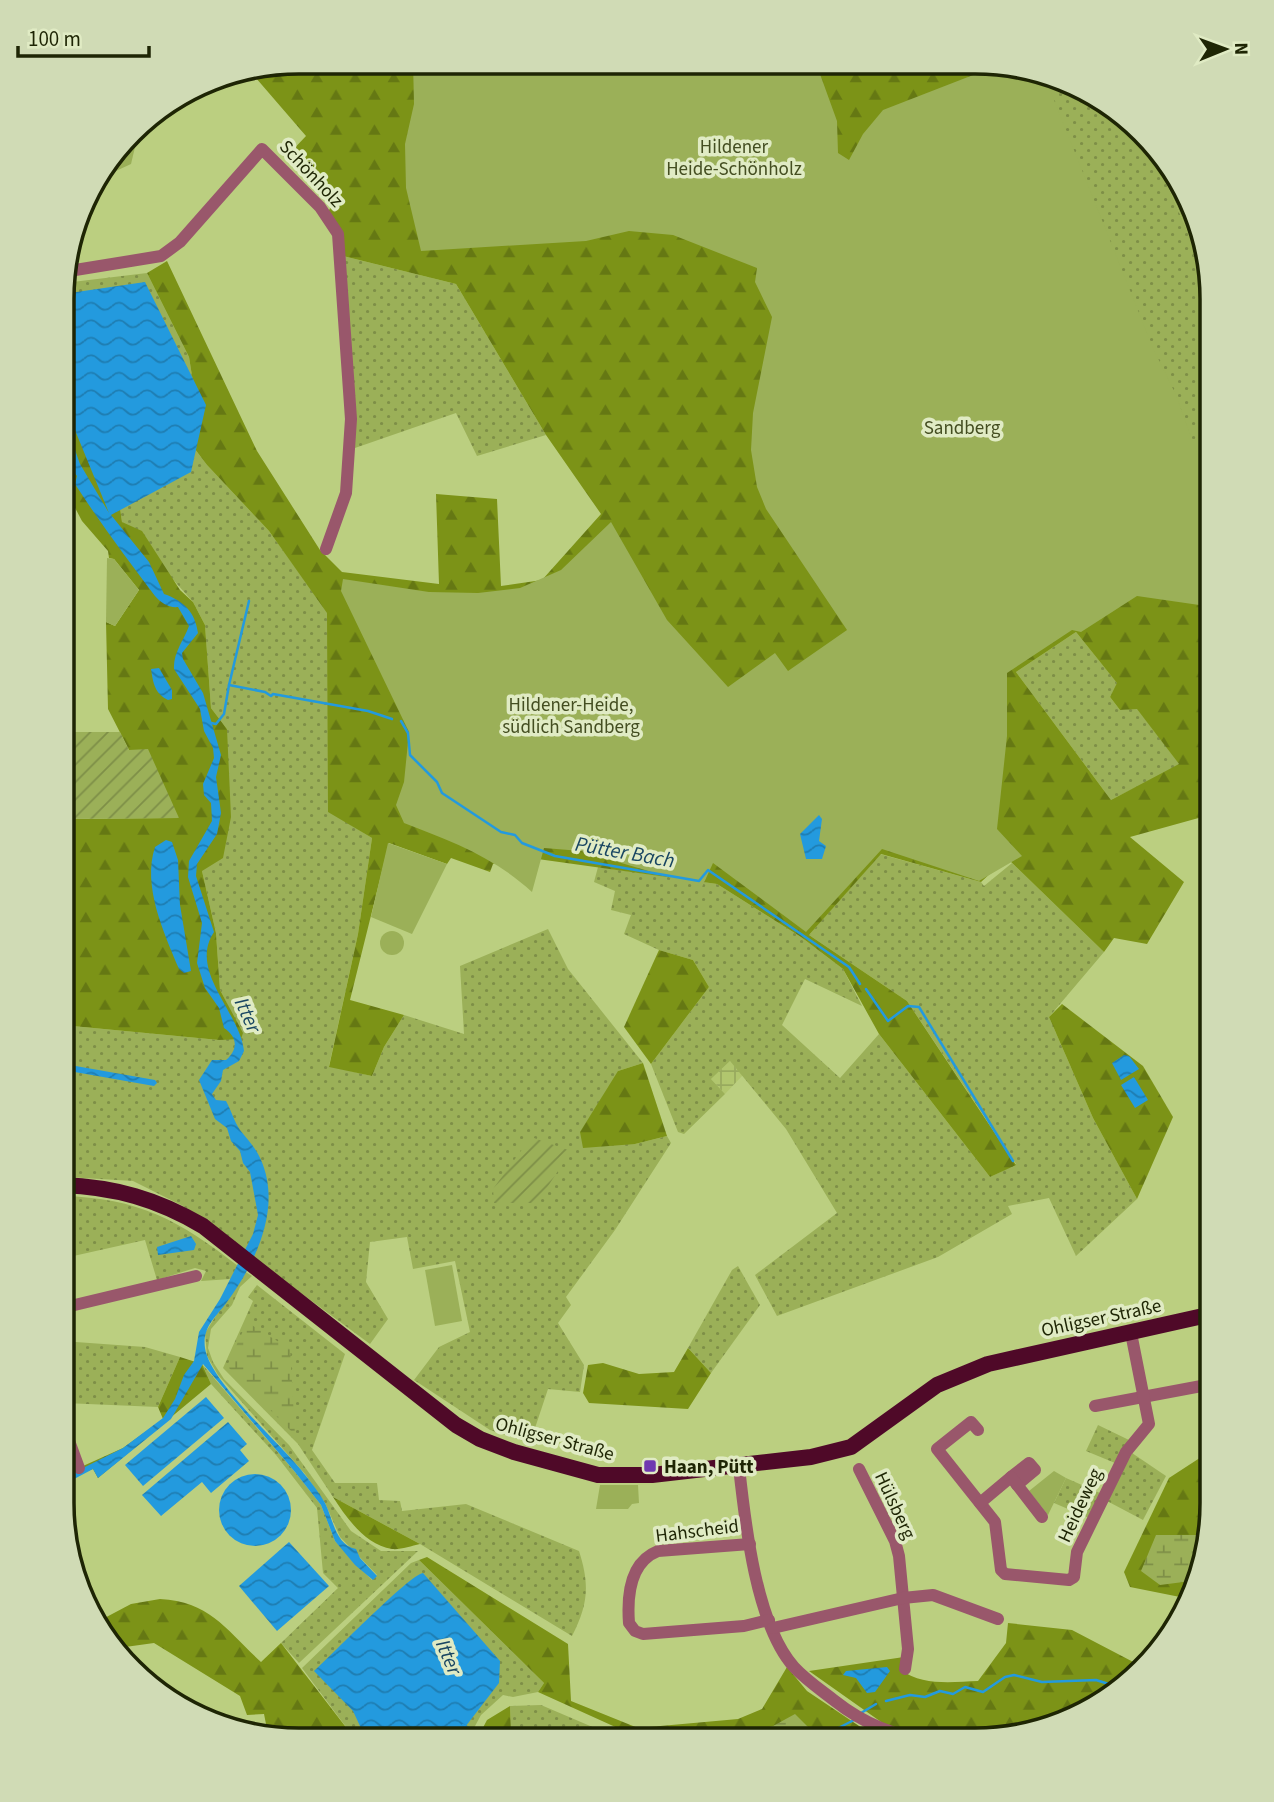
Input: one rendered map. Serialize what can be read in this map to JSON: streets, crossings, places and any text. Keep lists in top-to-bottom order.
{
  "streets": {
    "main road": ["Ohligser Straße"],
    "street": [
      "Schönholz",
      "Hülsberg",
      "Heideweg",
      "Hahscheid"
    ]
  },
  "crossings": [
    ["Ohligser Straße", "Heideweg"]
  ],
  "water": ["Pütter Bach", "Itter"],
  "parks": ["Hildener Heide-Schönholz", "Sandberg", "Hildener-Heide, südlich Sandberg"],
  "places": {
    "transit": ["Haan, Pütt"]
  },
  "scale_bar": "100 m",
  "north": "right"
}
